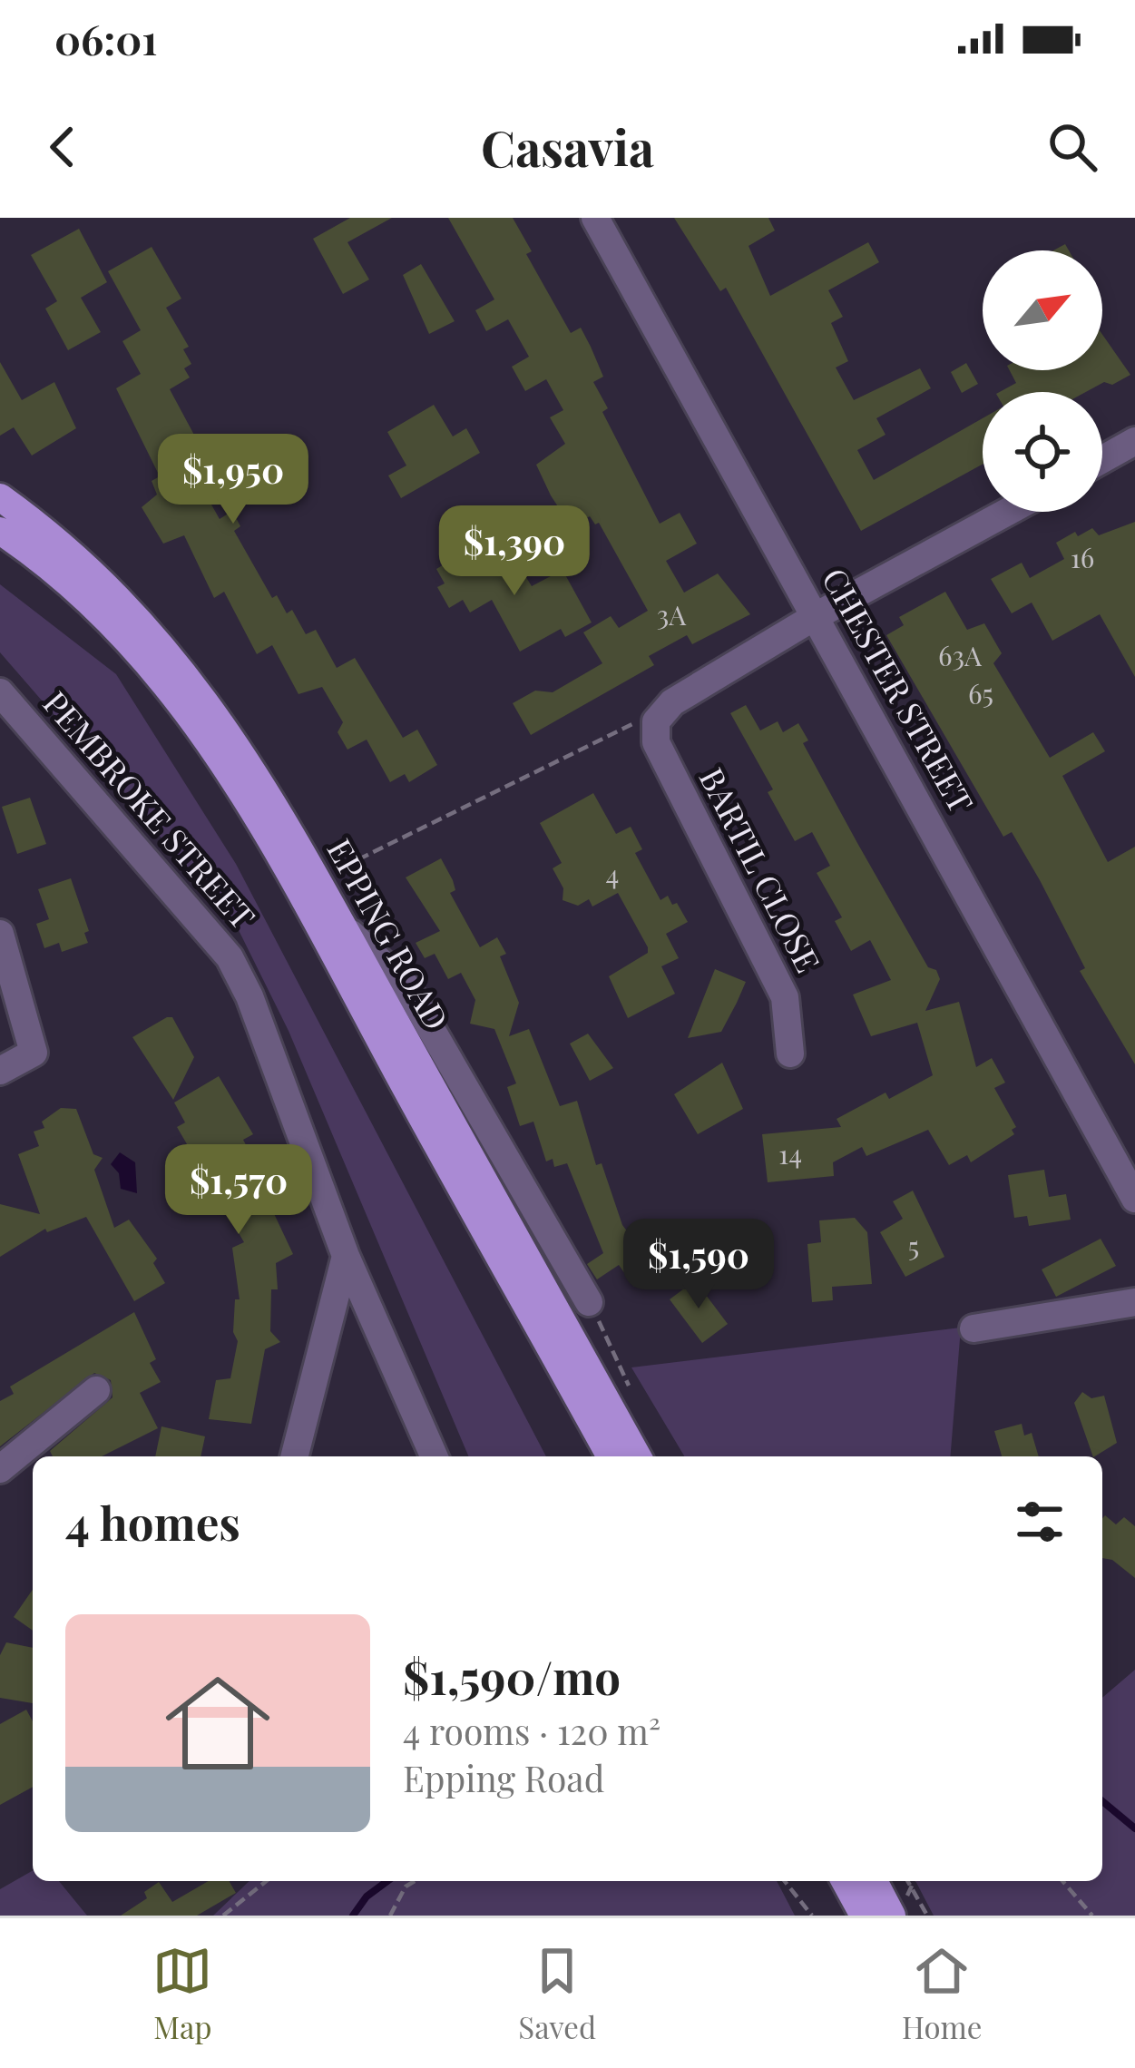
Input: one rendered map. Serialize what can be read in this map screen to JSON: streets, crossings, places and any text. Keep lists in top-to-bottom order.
{
  "streets": {
    "main road": ["EPPING ROAD"],
    "street": ["CHESTER STREET", "PEMBROKE STREET", "BARTIL CLOSE"]
  },
  "house_numbers": [
    "16",
    "3A",
    "63A",
    "65",
    "4",
    "14",
    "5"
  ],
  "north": "top right",
  "page": {
    "status": "06:01",
    "header": "Casavia",
    "price": [
      "$1,950",
      "$1,390",
      "$1,570",
      "$1,590"
    ],
    "heading": "4 homes",
    "list": [
      {
        "name": "$1,590/mo",
        "note": "4 rooms · 120 m² · Epping Road"
      }
    ],
    "tabs": ["Map", "Saved", "Home"]
  }
}
